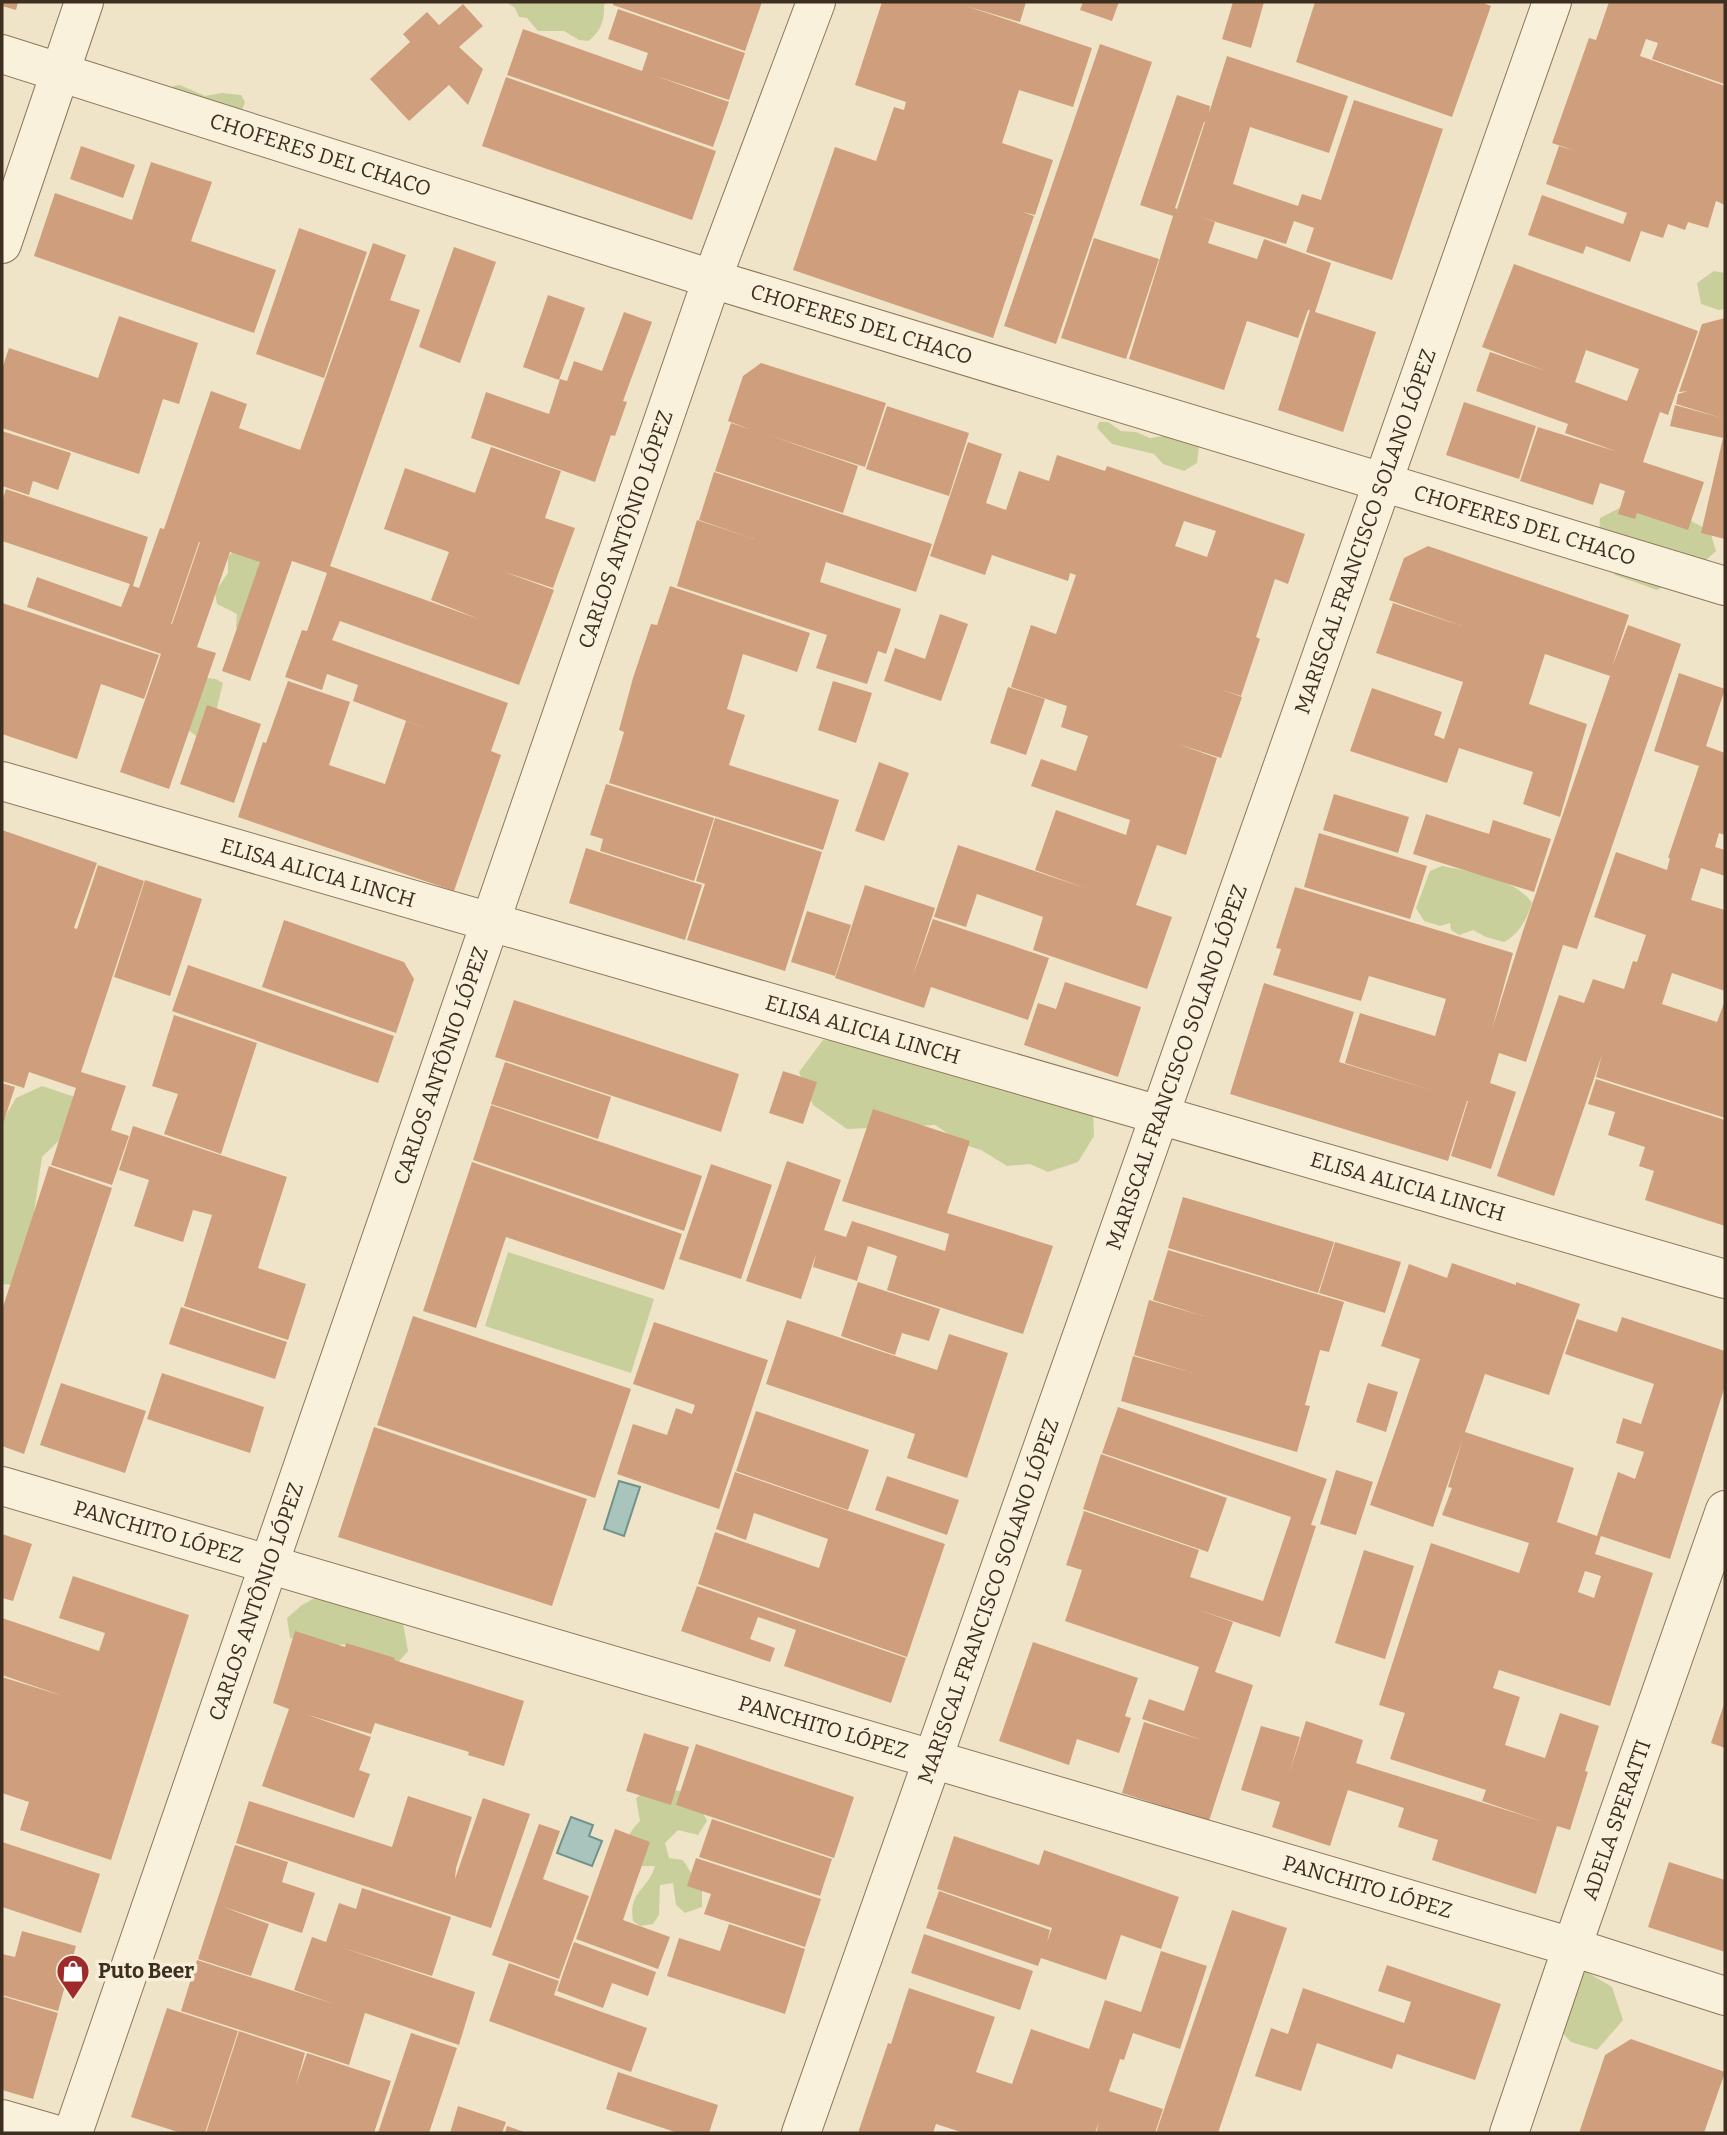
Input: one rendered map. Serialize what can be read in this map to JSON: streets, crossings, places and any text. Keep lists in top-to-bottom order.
{
  "streets": {
    "street": [
      "CHOFERES DEL CHACO",
      "CARLOS ANTÔNIO LÓPEZ",
      "MARISCAL FRANCISCO SOLANO LÓPEZ",
      "ELISA ALICIA LINCH",
      "PANCHITO LÓPEZ",
      "ADELA SPERATTI"
    ]
  },
  "crossings": [
    ["CHOFERES DEL CHACO", "CARLOS ANTÔNIO LÓPEZ"],
    ["CHOFERES DEL CHACO", "MARISCAL FRANCISCO SOLANO LÓPEZ"],
    ["CARLOS ANTÔNIO LÓPEZ", "ELISA ALICIA LINCH"],
    ["CARLOS ANTÔNIO LÓPEZ", "PANCHITO LÓPEZ"],
    ["MARISCAL FRANCISCO SOLANO LÓPEZ", "ELISA ALICIA LINCH"],
    ["MARISCAL FRANCISCO SOLANO LÓPEZ", "PANCHITO LÓPEZ"],
    ["PANCHITO LÓPEZ", "ADELA SPERATTI"]
  ],
  "places": {
    "shop": ["Puto Beer"]
  }
}
